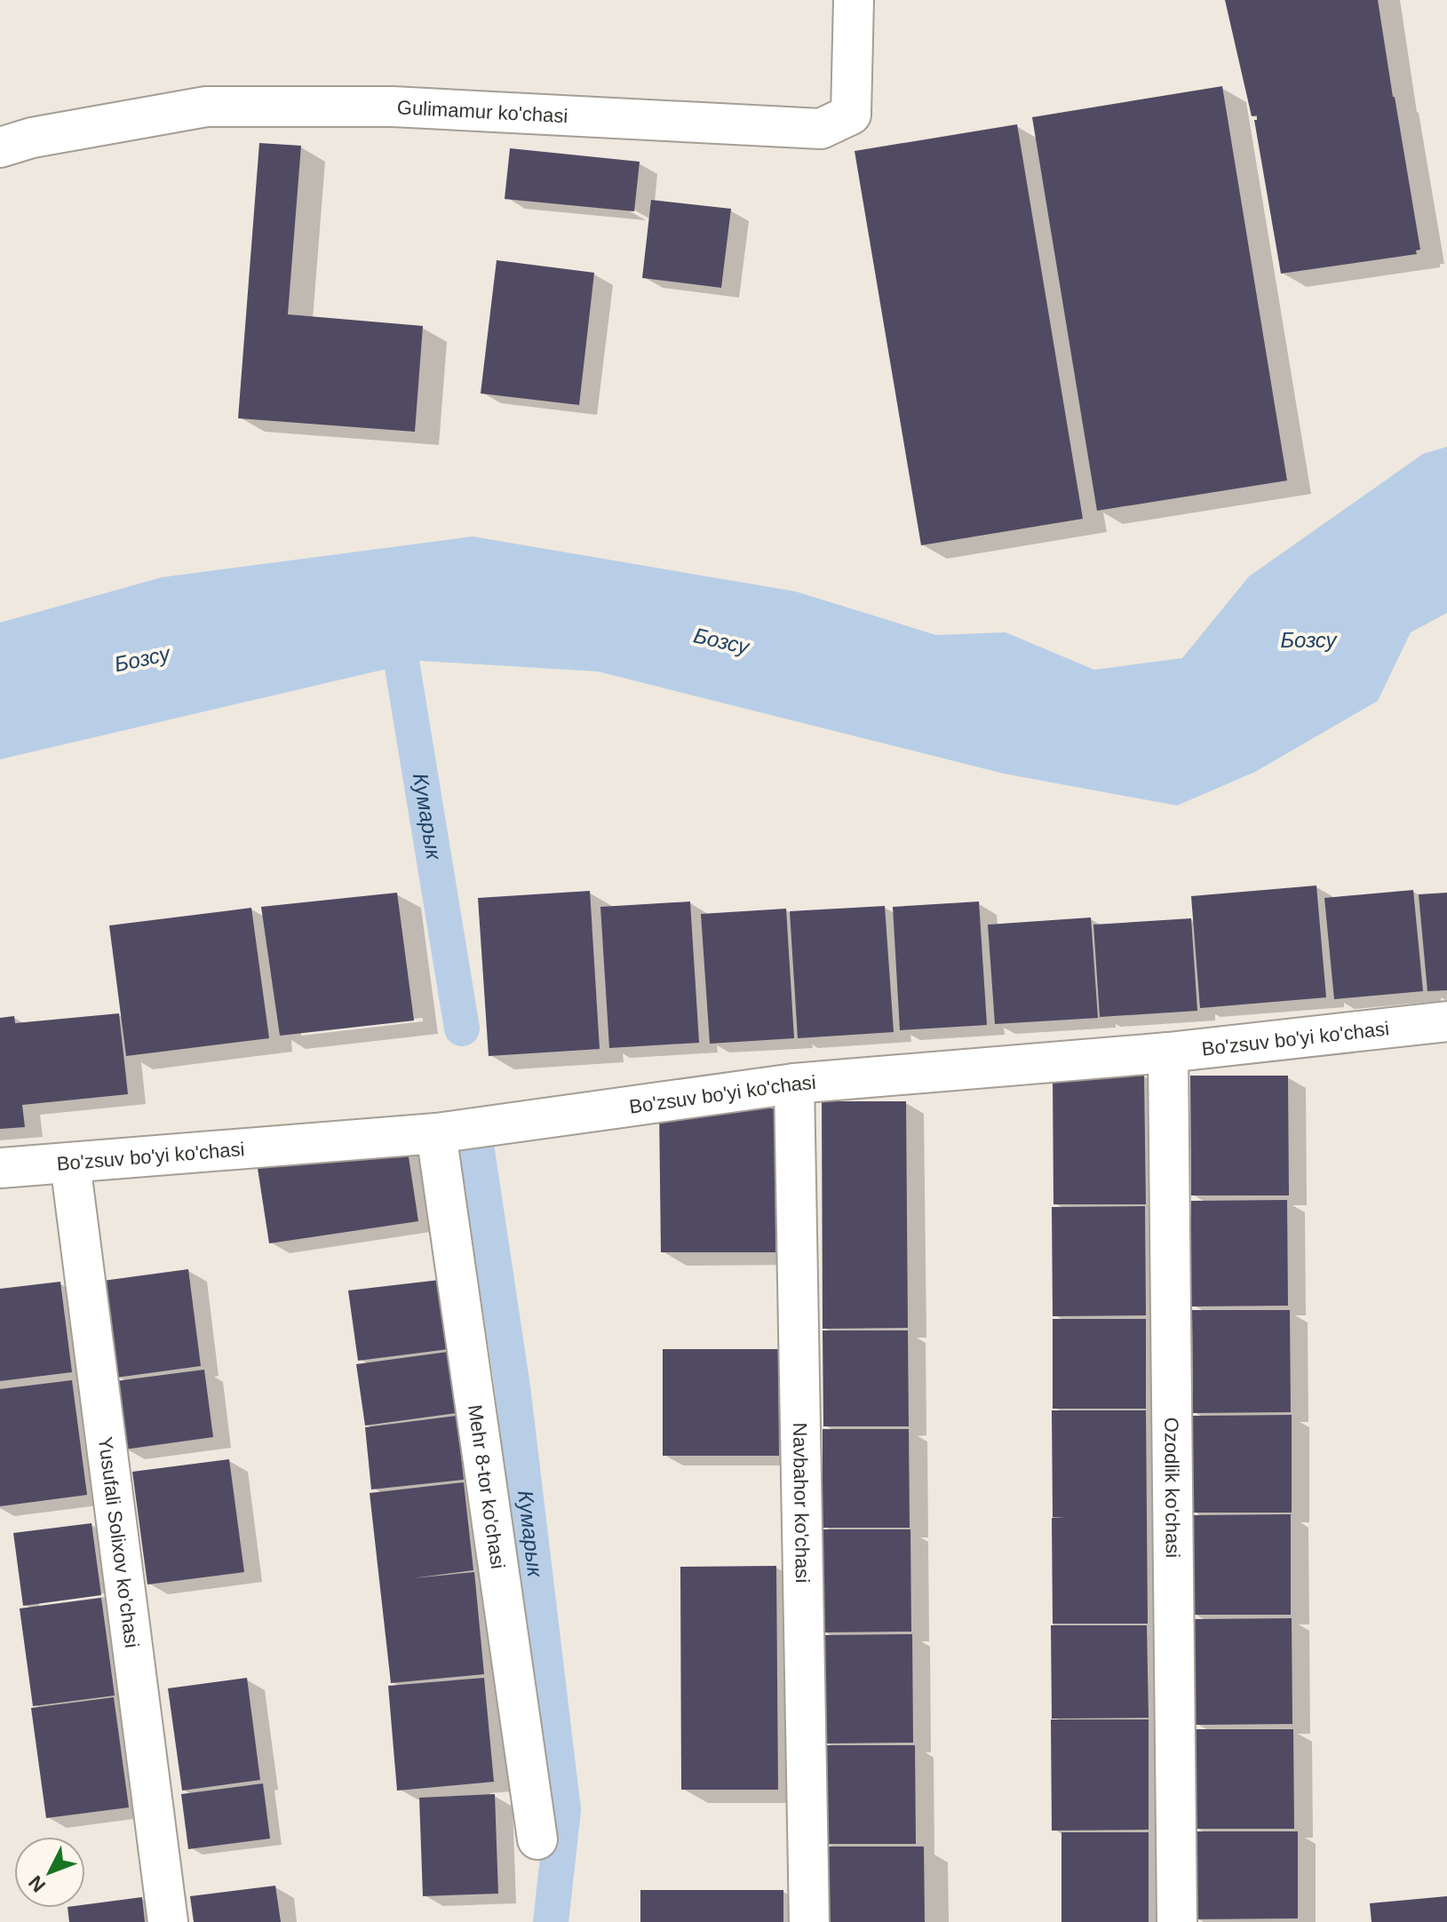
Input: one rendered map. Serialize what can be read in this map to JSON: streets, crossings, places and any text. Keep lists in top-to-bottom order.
{
  "streets": {
    "street": [
      "Gulimamur ko'chasi",
      "Bo'zsuv bo'yi ko'chasi",
      "Mehr 8-tor ko'chasi",
      "Ozodlik ko'chasi",
      "Navbahor ko'chasi",
      "Yusufali Solixov ko'chasi"
    ]
  },
  "crossings": [
    ["Bo'zsuv bo'yi ko'chasi", "Mehr 8-tor ko'chasi"],
    ["Bo'zsuv bo'yi ko'chasi", "Ozodlik ko'chasi"],
    ["Bo'zsuv bo'yi ko'chasi", "Navbahor ko'chasi"],
    ["Bo'zsuv bo'yi ko'chasi", "Yusufali Solixov ko'chasi"]
  ],
  "water": ["Бозсу", "Кумарык"],
  "north": "bottom left"
}
